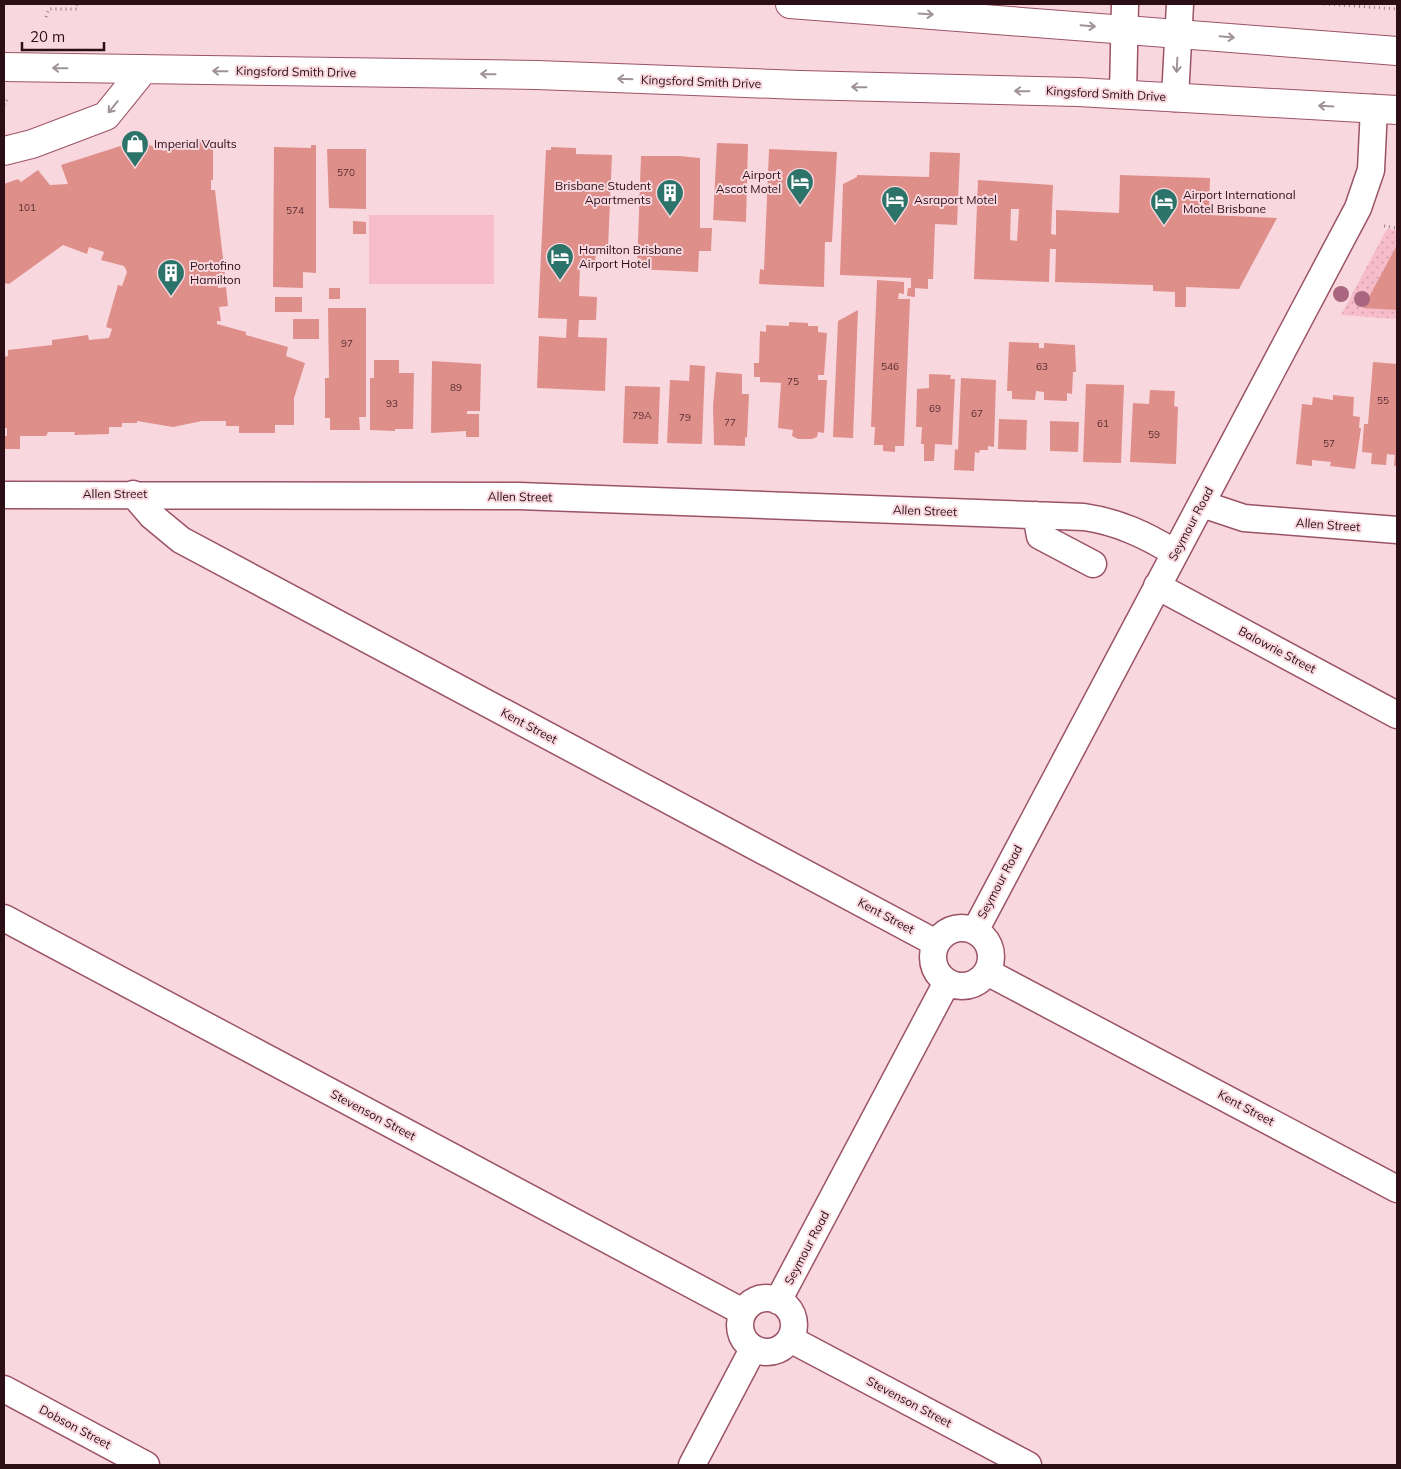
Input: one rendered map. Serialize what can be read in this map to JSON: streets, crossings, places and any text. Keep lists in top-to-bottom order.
{
  "streets": {
    "highway": ["Kingsford Smith Drive"],
    "street": [
      "Allen Street",
      "Seymour Road",
      "Balowrie Street",
      "Kent Street",
      "Stevenson Street",
      "Dobson Street"
    ]
  },
  "crossings": [
    ["Kingsford Smith Drive", "Seymour Road"],
    ["Allen Street", "Seymour Road"],
    ["Allen Street", "Kent Street"],
    ["Seymour Road", "Balowrie Street"],
    ["Seymour Road", "Kent Street"],
    ["Seymour Road", "Stevenson Street"]
  ],
  "places": {
    "shop": ["Imperial Vaults"],
    "hotel": [
      "Airport Ascot Motel",
      "Asraport Motel",
      "Airport International Motel Brisbane",
      "Hamilton Brisbane Airport Hotel"
    ],
    "building": ["Brisbane Student Apartments", "Portofino Hamilton"]
  },
  "house_numbers": [
    "570",
    "101",
    "574",
    "97",
    "546",
    "63",
    "75",
    "89",
    "55",
    "93",
    "69",
    "67",
    "79A",
    "79",
    "77",
    "61",
    "59",
    "57"
  ],
  "scale_bar": "20 m"
}
